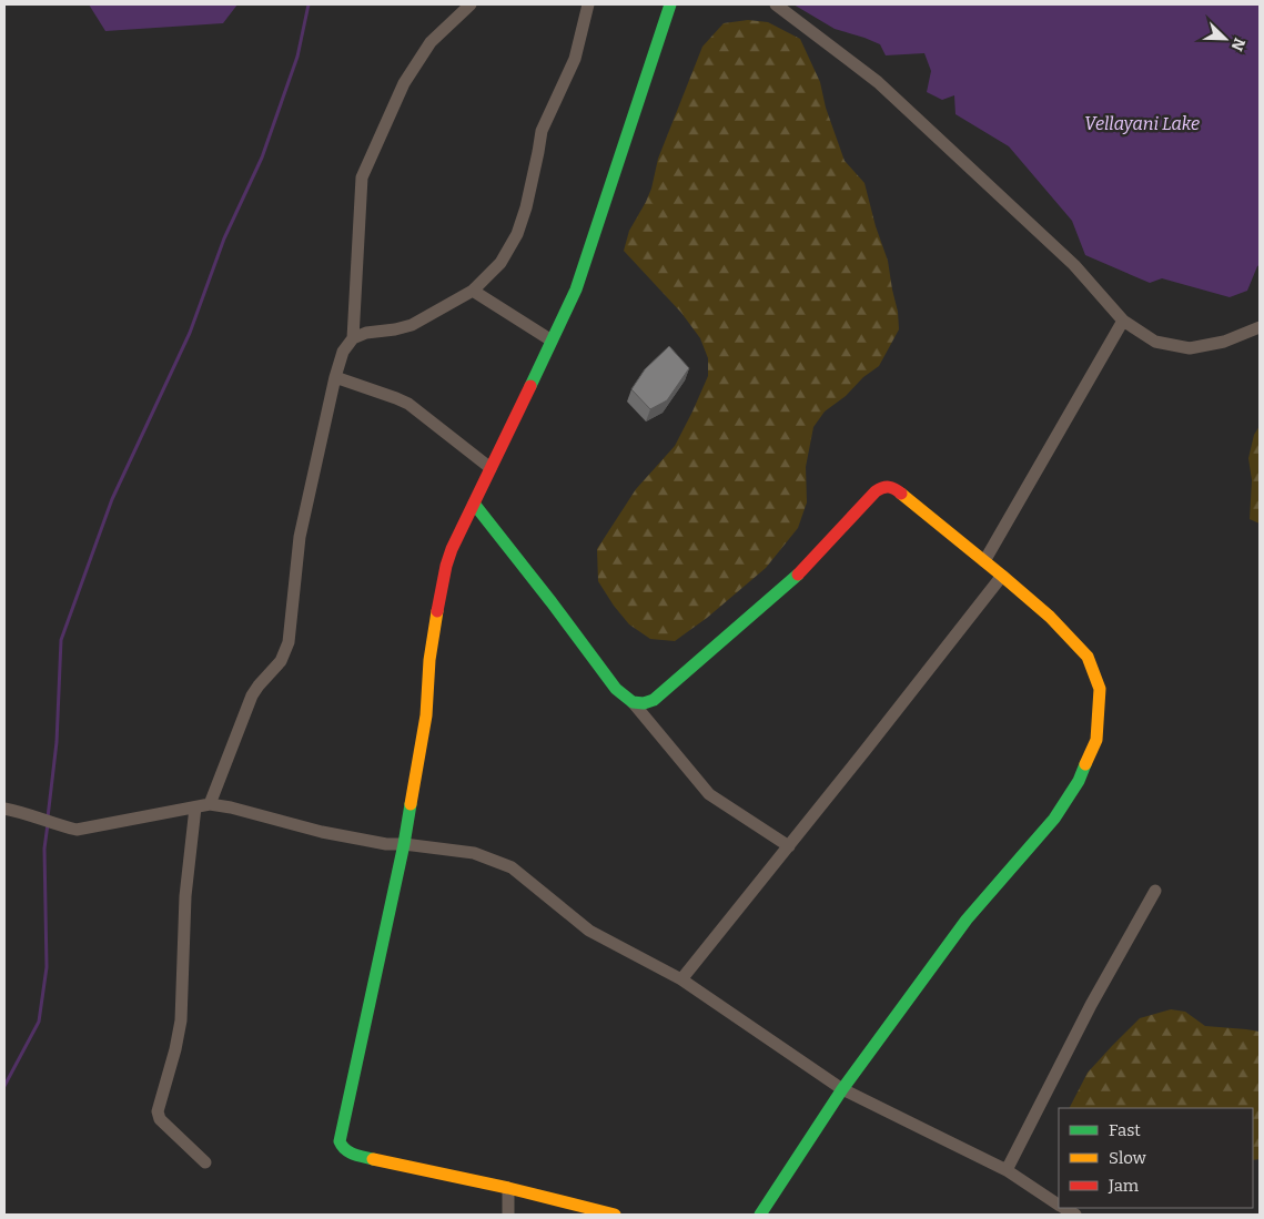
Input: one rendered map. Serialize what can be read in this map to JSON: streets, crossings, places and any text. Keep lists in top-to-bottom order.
{
  "water": ["Vellayani Lake"],
  "legend": ["Fast", "Slow", "Jam"],
  "north": "bottom right"
}
